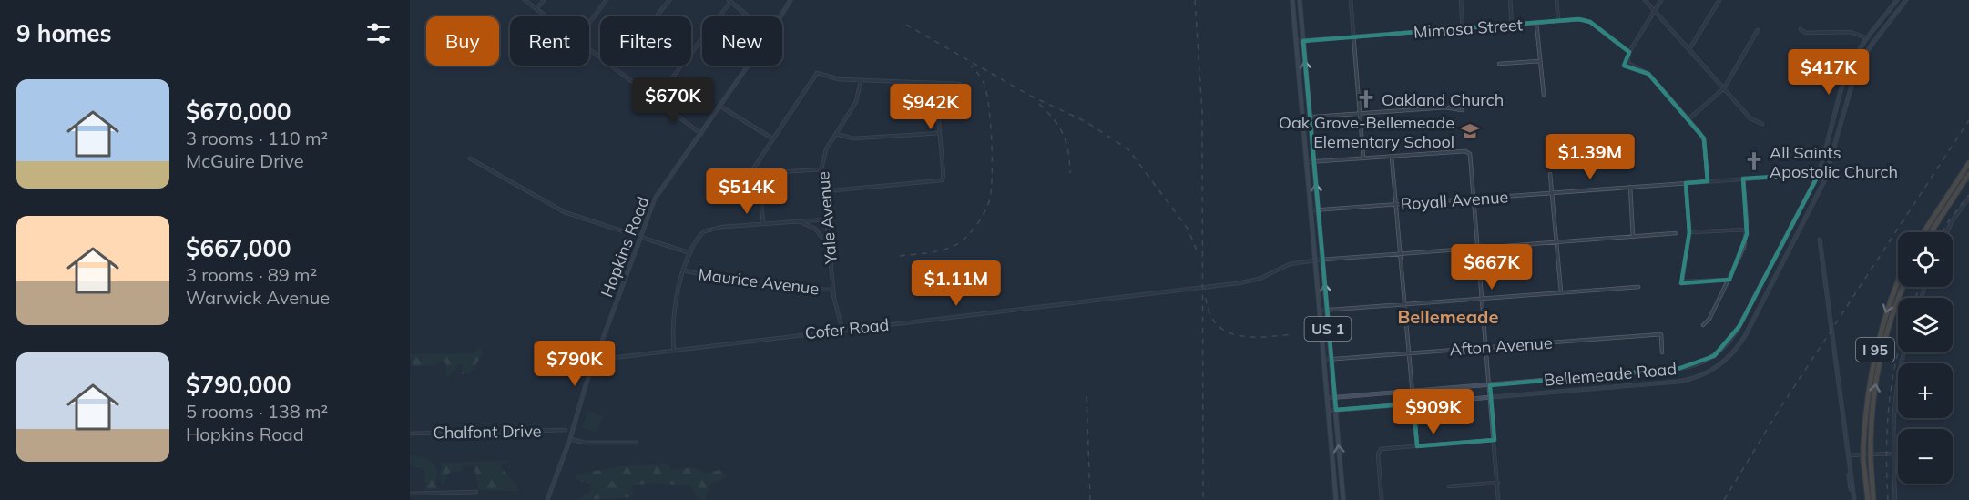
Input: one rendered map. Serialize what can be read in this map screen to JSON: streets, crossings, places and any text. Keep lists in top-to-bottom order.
{
  "streets": {
    "highway": ["I 95"],
    "main road": ["Hopkins Road", "US 1", "Bellemeade Road"],
    "street": [
      "Mimosa Street",
      "Royall Avenue",
      "Yale Avenue",
      "Maurice Avenue",
      "Cofer Road",
      "Afton Avenue",
      "Chalfont Drive"
    ]
  },
  "crossings": [
    ["Mimosa Street", "US 1"],
    ["Royall Avenue", "US 1"],
    ["Royall Avenue", "Bellemeade Road"],
    ["Yale Avenue", "Maurice Avenue"],
    ["Yale Avenue", "Cofer Road"],
    ["Hopkins Road", "Cofer Road"],
    ["Cofer Road", "US 1"],
    ["US 1", "Afton Avenue"],
    ["US 1", "Bellemeade Road"]
  ],
  "districts": ["Bellemeade"],
  "places": {
    "church": ["Oakland Church", "All Saints Apostolic Church"],
    "school or university": ["Oak Grove-Bellemeade Elementary School"]
  },
  "page": {
    "heading": "9 homes",
    "chip": [
      "Buy",
      "Rent",
      "Filters",
      "New"
    ],
    "price": [
      "$417K",
      "$670K",
      "$942K",
      "$1.39M",
      "$514K",
      "$667K",
      "$1.11M",
      "$790K",
      "$909K"
    ],
    "list": [
      {
        "name": "$670,000",
        "note": "3 rooms · 110 m² · McGuire Drive"
      },
      {
        "name": "$667,000",
        "note": "3 rooms · 89 m² · Warwick Avenue"
      },
      {
        "name": "$790,000",
        "note": "5 rooms · 138 m² · Hopkins Road"
      }
    ],
    "map_buttons": ["+", "−"]
  }
}
